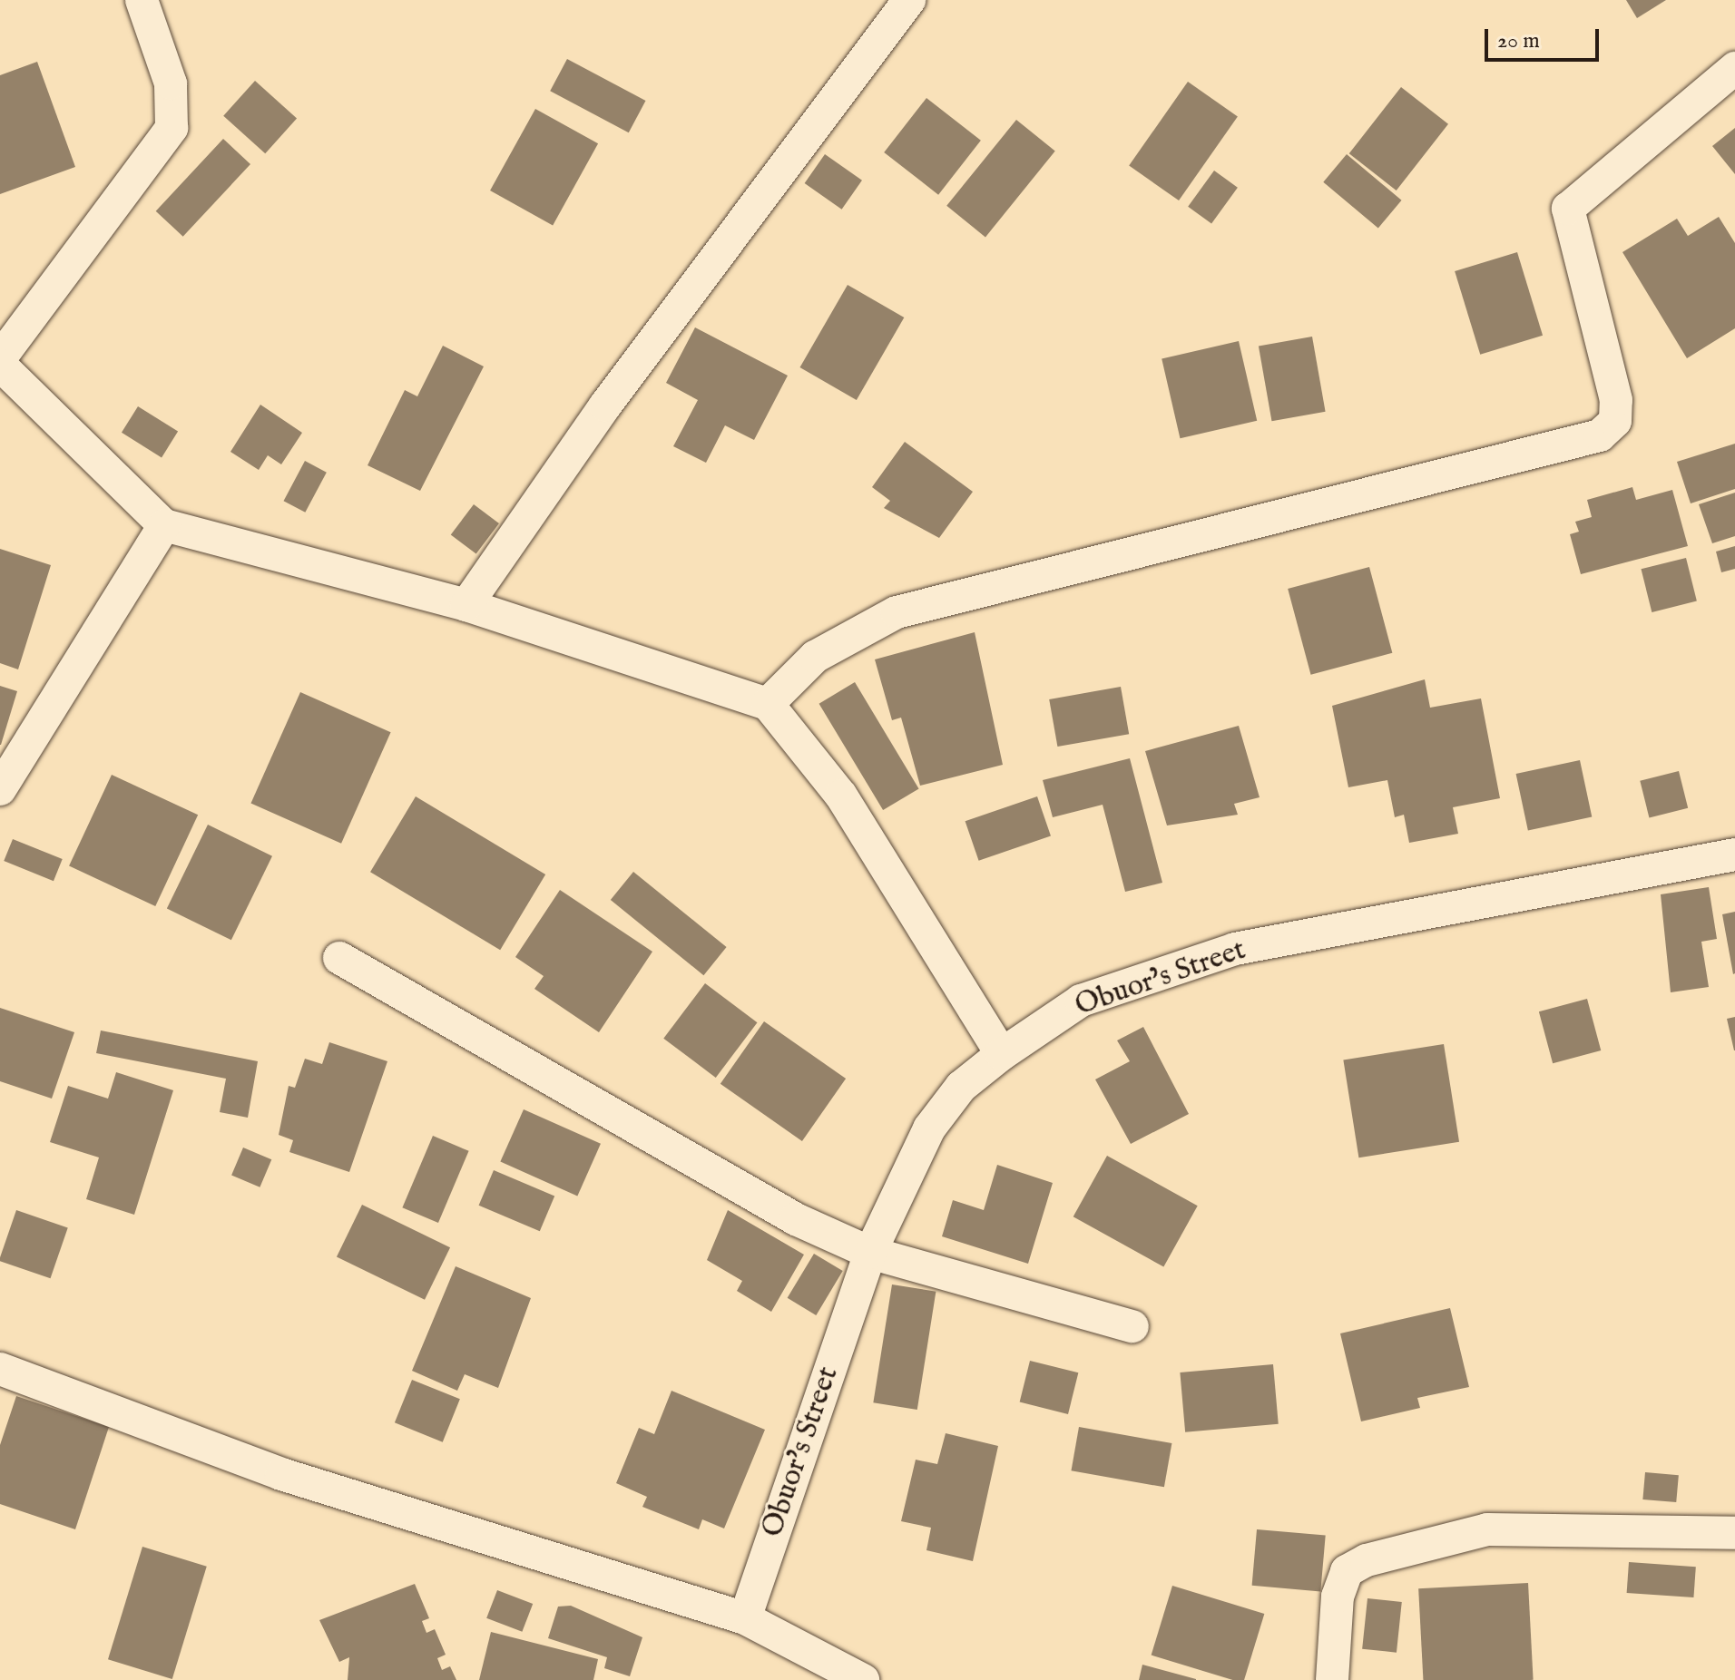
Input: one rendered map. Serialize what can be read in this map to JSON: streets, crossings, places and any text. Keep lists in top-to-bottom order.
{
  "streets": {
    "street": ["Obuor’s Street"]
  },
  "scale_bar": "20 m"
}
